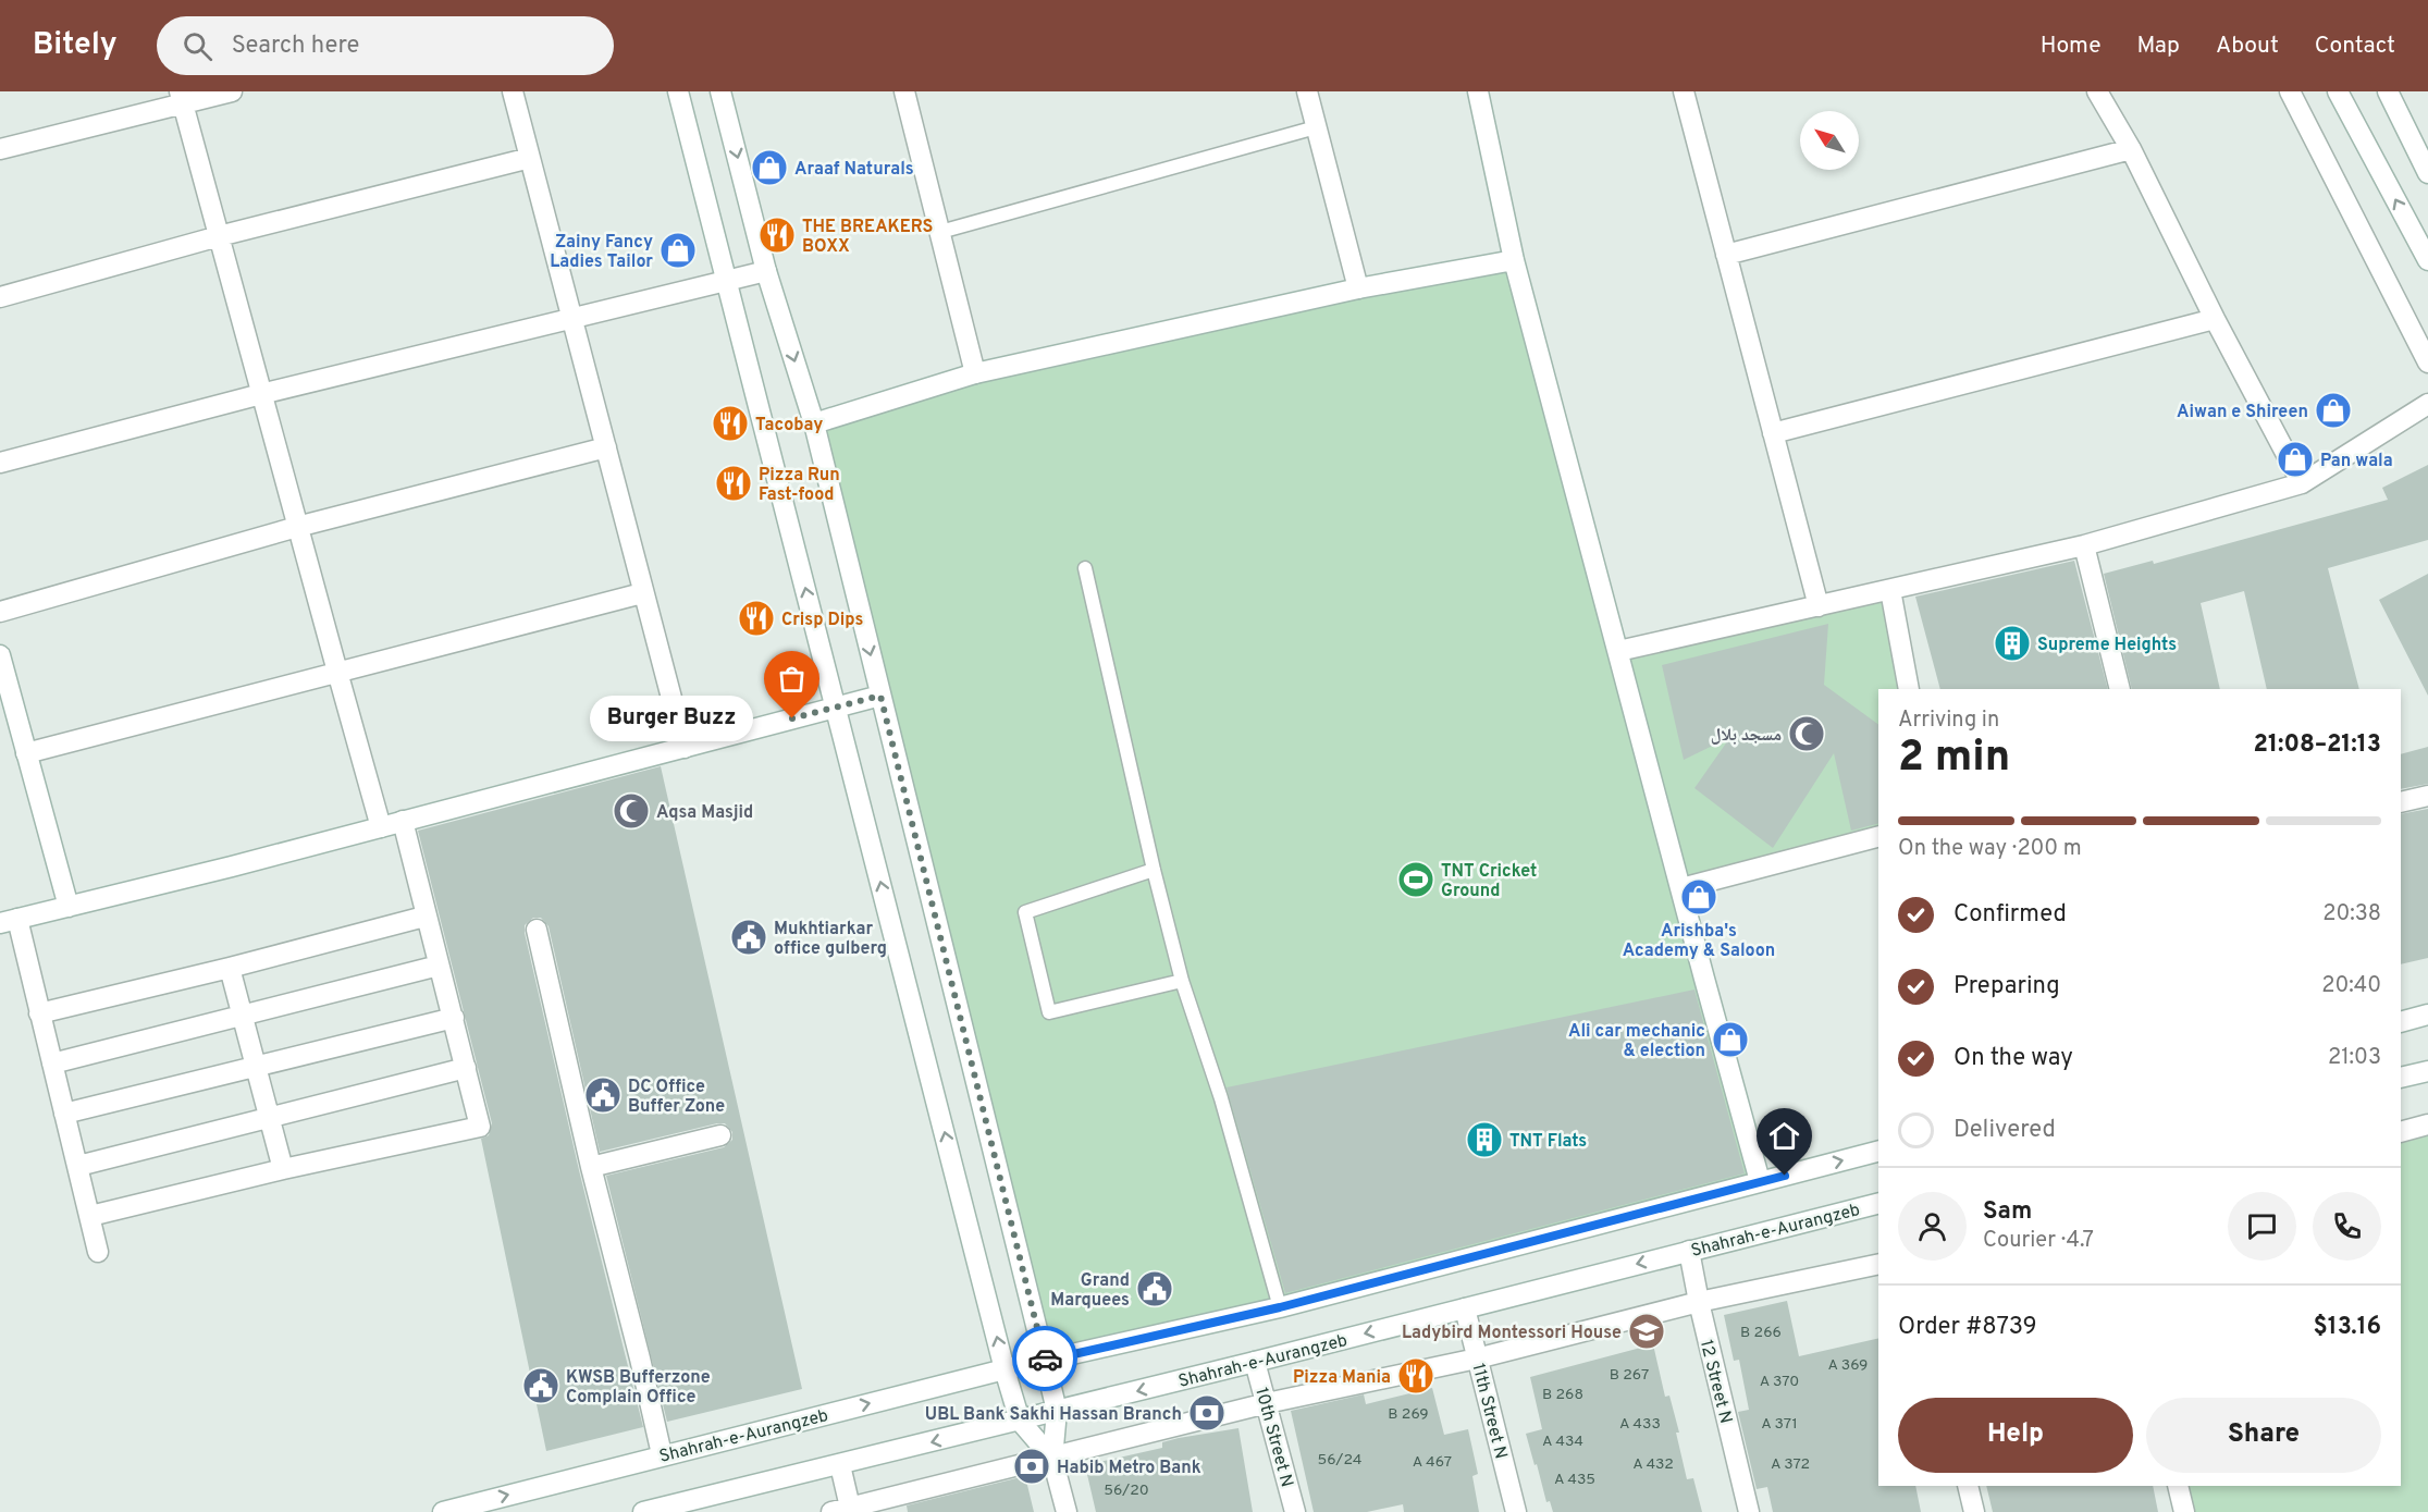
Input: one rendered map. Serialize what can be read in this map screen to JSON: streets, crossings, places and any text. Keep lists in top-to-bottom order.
{
  "streets": {
    "street": [
      "Shahrah-e-Aurangzeb",
      "12 Street N",
      "11th Street N",
      "10th Street N"
    ]
  },
  "crossings": [
    ["Shahrah-e-Aurangzeb", "12 Street N"],
    ["Shahrah-e-Aurangzeb", "11th Street N"],
    ["Shahrah-e-Aurangzeb", "10th Street N"]
  ],
  "places": {
    "shop": [
      "Araaf Naturals",
      "Zainy Fancy Ladies Tailor",
      "Aiwan e Shireen",
      "Pan wala",
      "Arishba's Academy & Saloon",
      "Ali car mechanic & election"
    ],
    "restaurant": [
      "THE BREAKERS BOXX",
      "Tacobay",
      "Pizza Run Fast-food",
      "Crisp Dips",
      "Pizza Mania"
    ],
    "building": ["Supreme Heights", "TNT Flats"],
    "other": ["Burger Buzz"],
    "mosque": ["مسجد بلال", "Aqsa Masjid"],
    "sports": ["TNT Cricket Ground"],
    "public building": [
      "Mukhtiarkar office gulberg",
      "DC Office Buffer Zone",
      "Grand Marquees",
      "KWSB Bufferzone Complain Office"
    ],
    "school or university": ["Ladybird Montessori House"],
    "bank": ["UBL Bank Sakhi Hassan Branch", "Habib Metro Bank"]
  },
  "house_numbers": [
    "B 266",
    "A 369",
    "B 267",
    "A 370",
    "B 268",
    "B 269",
    "A 433",
    "A 371",
    "A 434",
    "56/24",
    "A 467",
    "A 432",
    "A 372",
    "A 435",
    "56/20"
  ],
  "north": "top left",
  "page": {
    "header": "Bitely",
    "search": "Search here",
    "nav": [
      "Home",
      "Map",
      "About",
      "Contact"
    ],
    "heading": ["2 min", "Arriving in", "21:08–21:13"],
    "panel": [
      "Sam",
      "Courier · 4.7",
      "Order #8739",
      "$13.16"
    ],
    "bubble": "Burger Buzz",
    "bar": "On the way · 200 m",
    "list": [
      ["Confirmed", "20:38"],
      ["Preparing", "20:40"],
      ["On the way", "21:03"],
      "Delivered"
    ],
    "buttons": ["Help", "Share"]
  }
}
